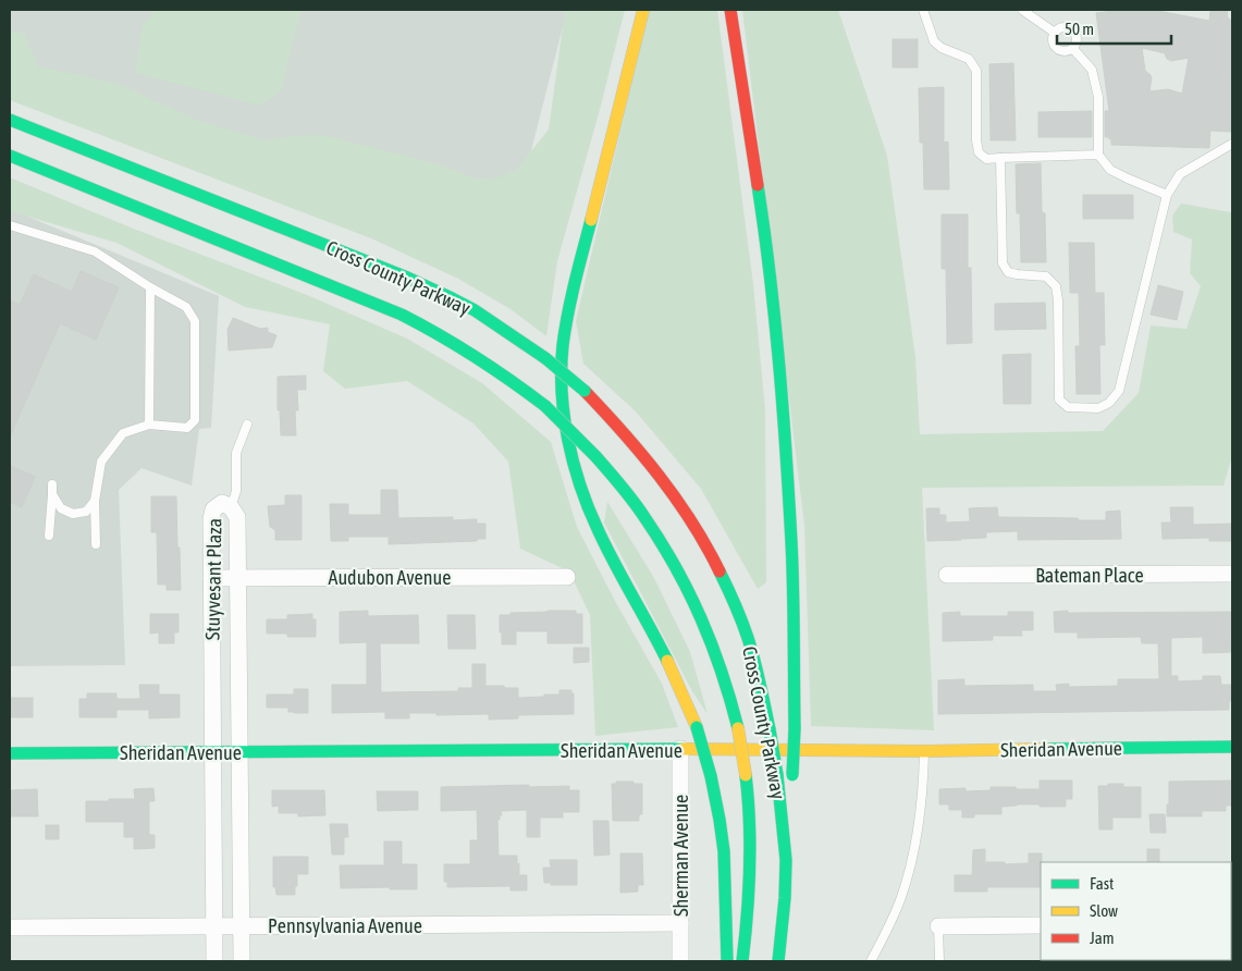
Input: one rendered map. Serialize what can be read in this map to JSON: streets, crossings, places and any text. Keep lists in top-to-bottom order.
{
  "streets": {
    "main road": ["Cross County Parkway", "Sheridan Avenue"],
    "street": [
      "Bateman Place",
      "Audubon Avenue",
      "Stuyvesant Plaza",
      "Sherman Avenue",
      "Pennsylvania Avenue"
    ]
  },
  "crossings": [
    ["Audubon Avenue", "Stuyvesant Plaza"],
    ["Stuyvesant Plaza", "Sheridan Avenue"],
    ["Stuyvesant Plaza", "Pennsylvania Avenue"],
    ["Sheridan Avenue", "Sherman Avenue"],
    ["Sherman Avenue", "Pennsylvania Avenue"]
  ],
  "legend": ["Fast", "Slow", "Jam"],
  "scale_bar": "50 m"
}
